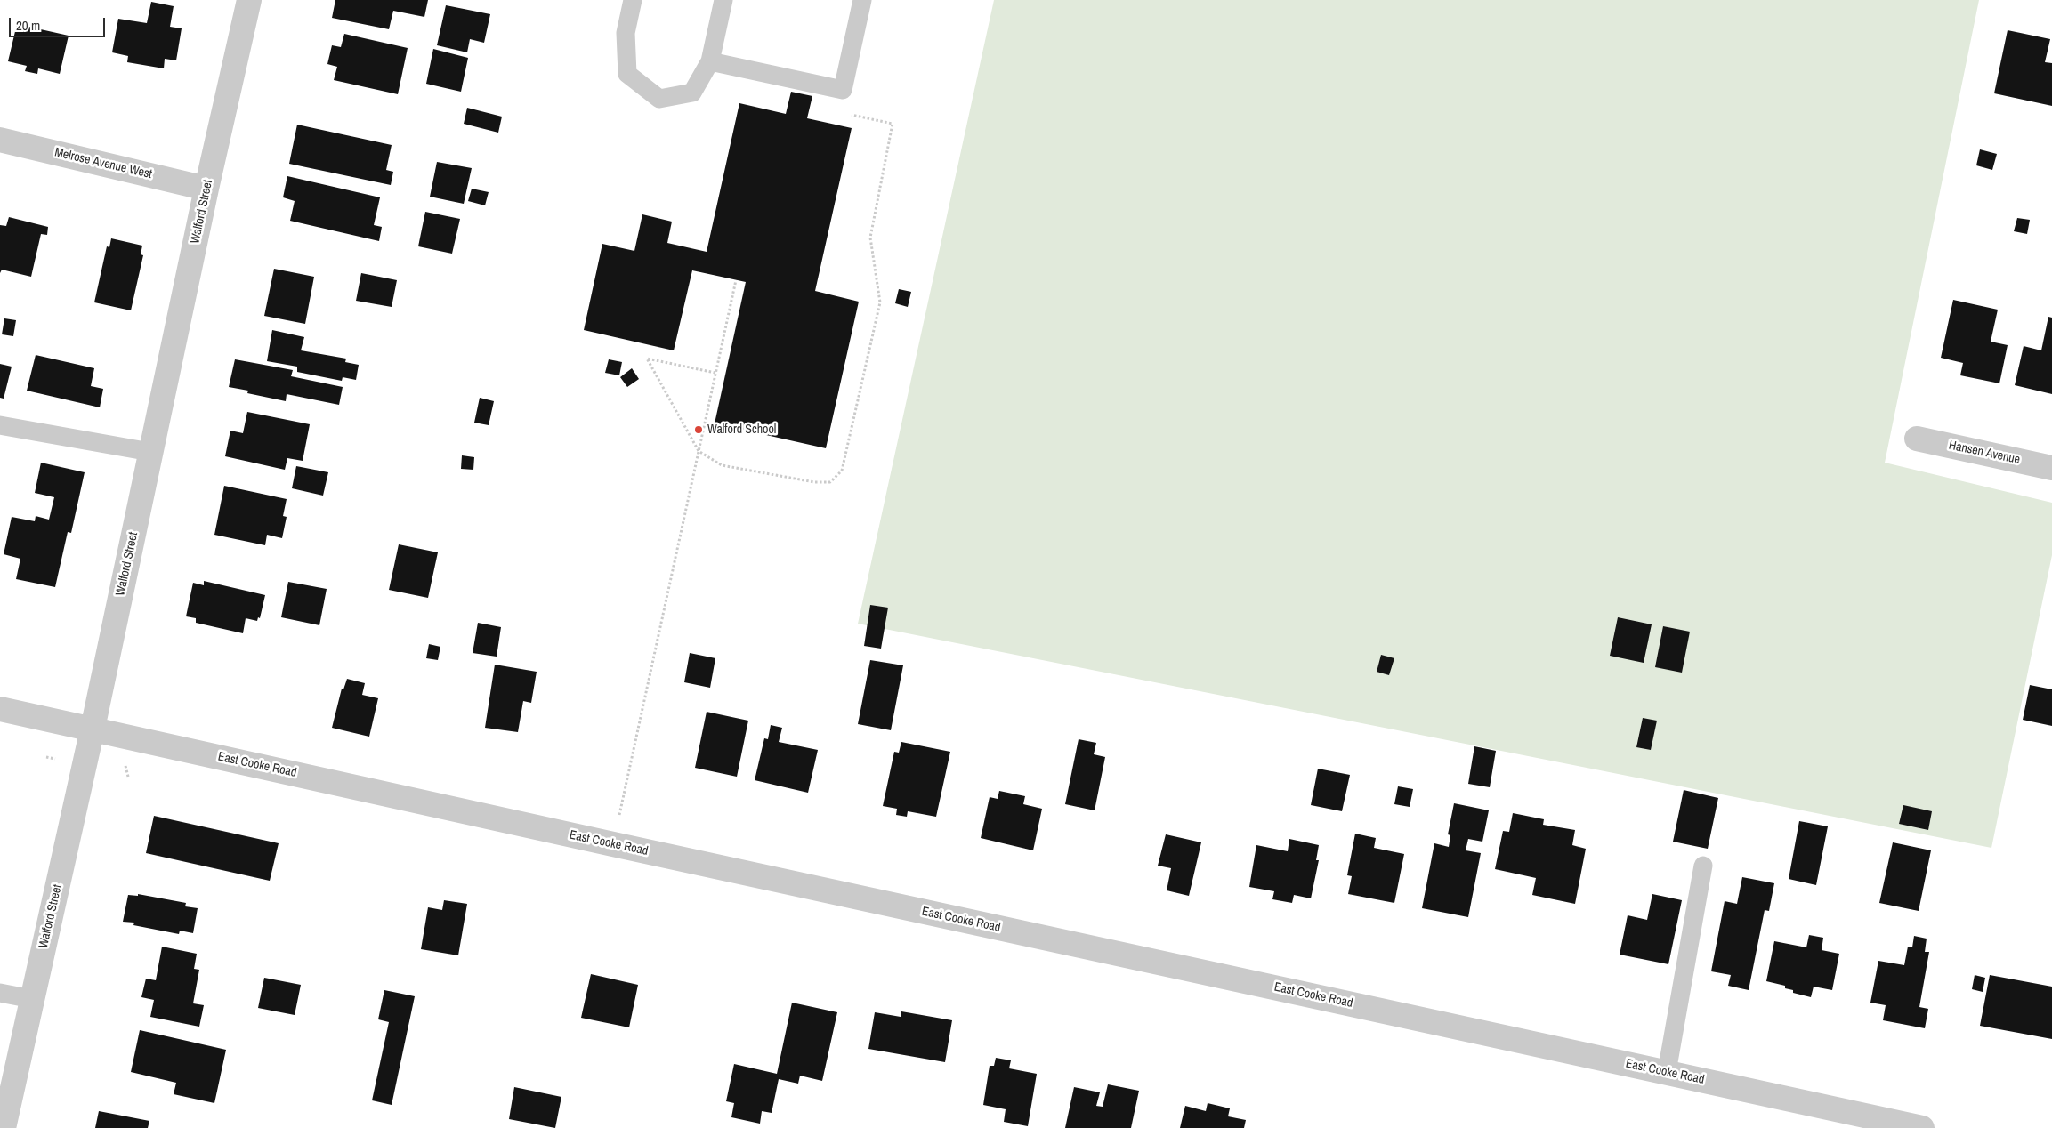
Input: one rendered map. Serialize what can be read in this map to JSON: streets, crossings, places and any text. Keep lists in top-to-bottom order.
{
  "streets": {
    "street": [
      "Melrose Avenue West",
      "Walford Street",
      "Hansen Avenue",
      "East Cooke Road"
    ]
  },
  "crossings": [
    ["Melrose Avenue West", "Walford Street"],
    ["Walford Street", "East Cooke Road"]
  ],
  "places": ["Walford School"],
  "scale_bar": "20 m"
}
